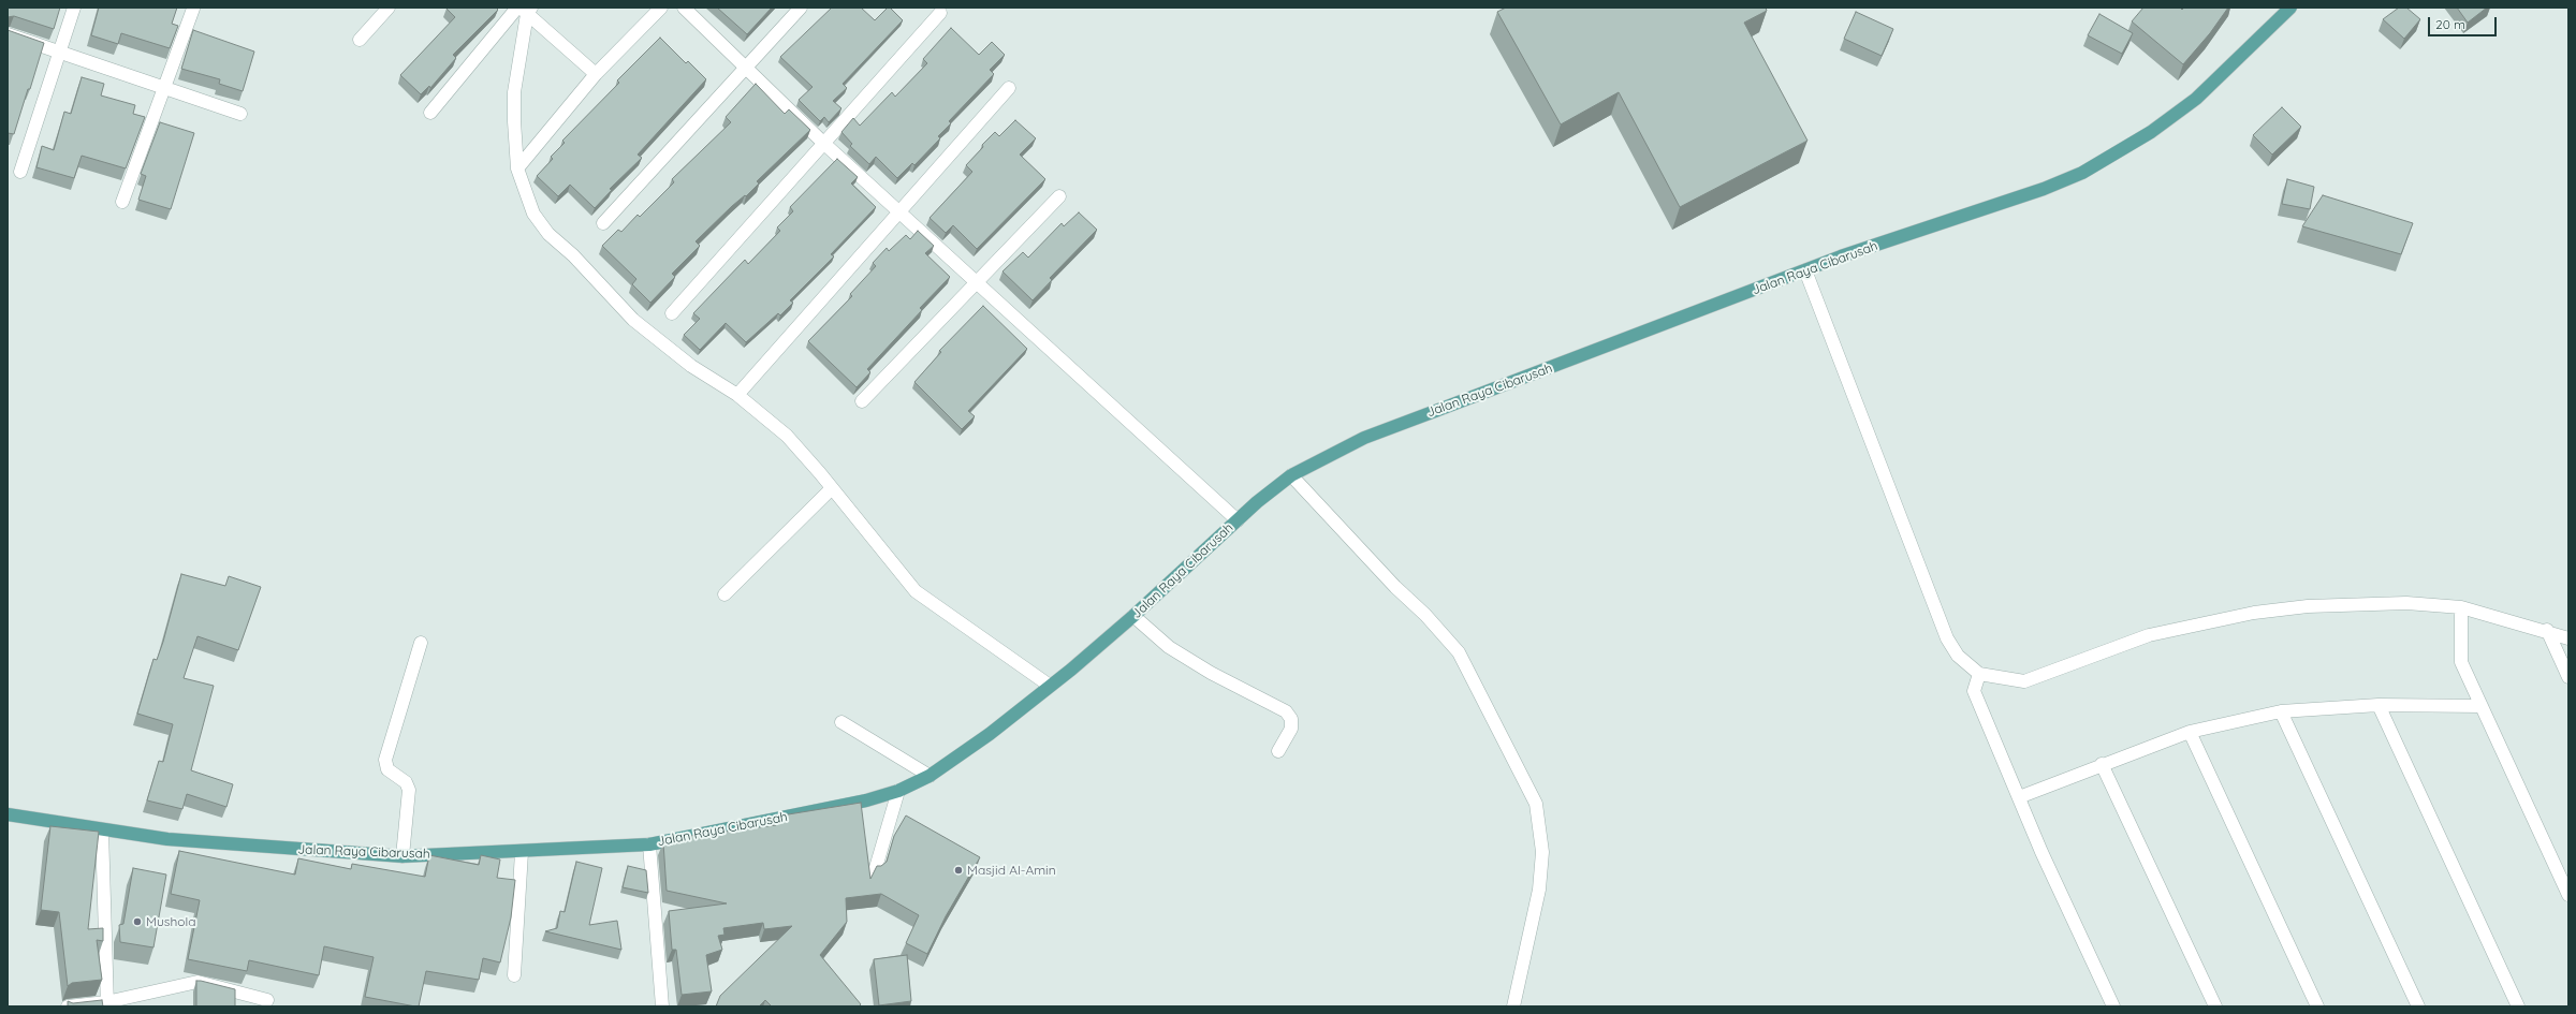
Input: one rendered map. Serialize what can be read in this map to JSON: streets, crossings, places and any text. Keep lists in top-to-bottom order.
{
  "streets": {
    "main road": ["Jalan Raya Cibarusah"]
  },
  "places": ["Masjid Al-Amin", "Mushola"],
  "scale_bar": "20 m"
}
